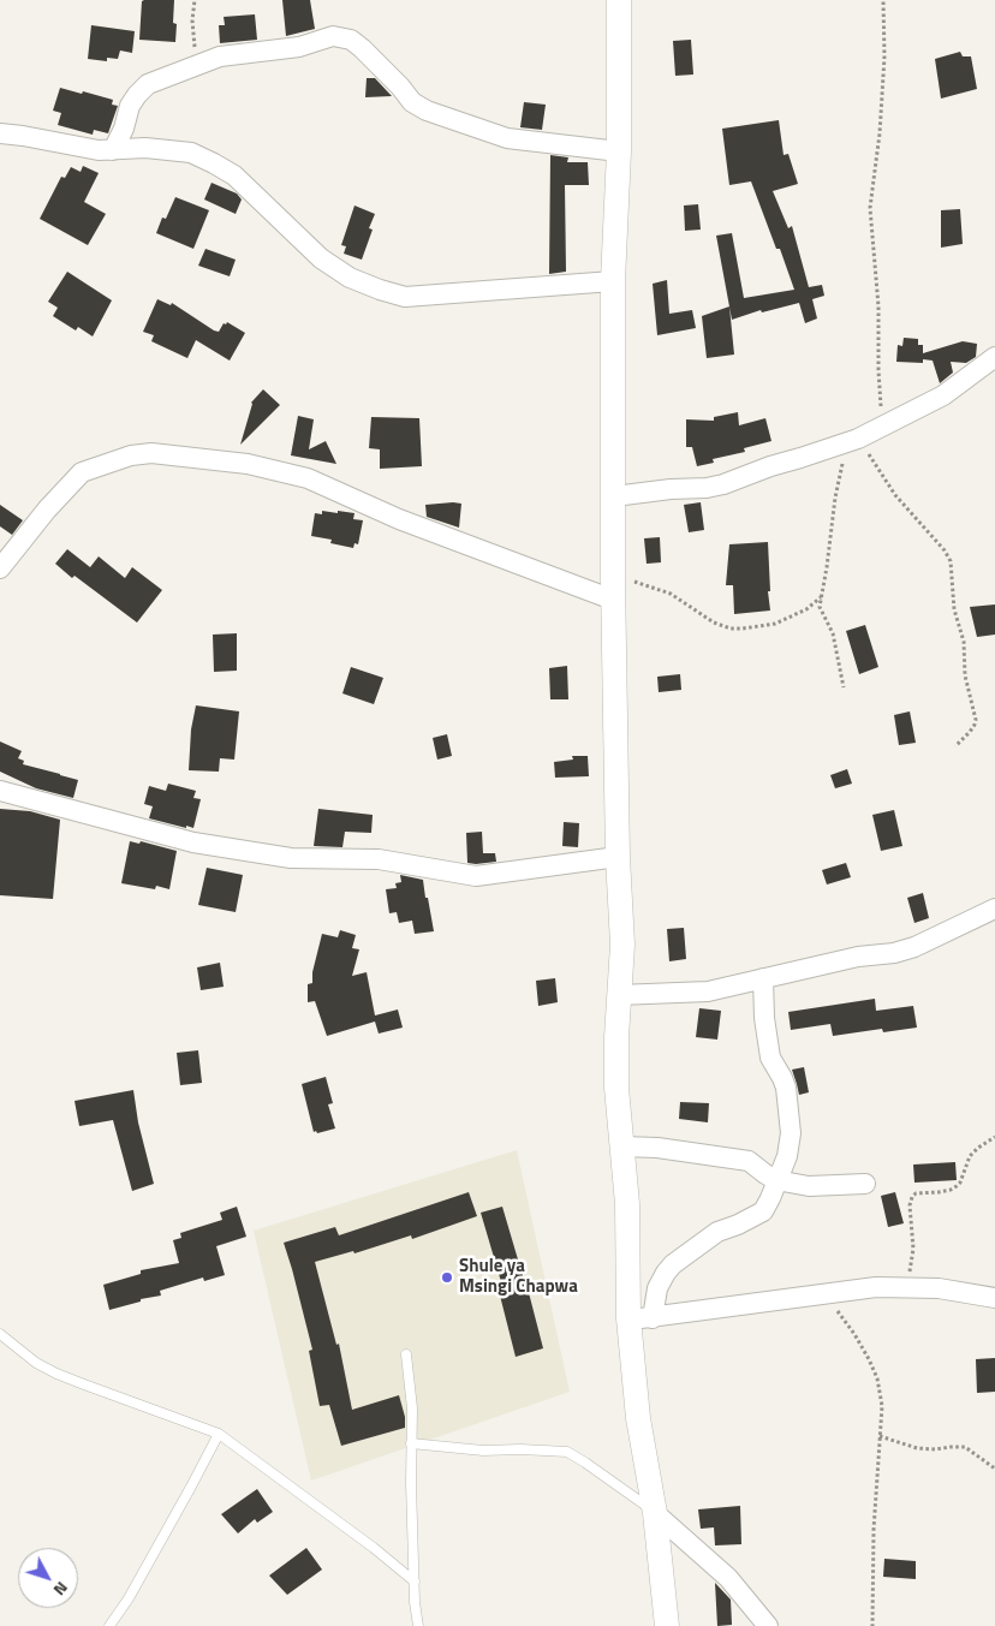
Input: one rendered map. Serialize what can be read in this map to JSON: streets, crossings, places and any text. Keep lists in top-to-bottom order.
{
  "places": ["Shule ya Msingi Chapwa"],
  "north": "bottom right"
}
